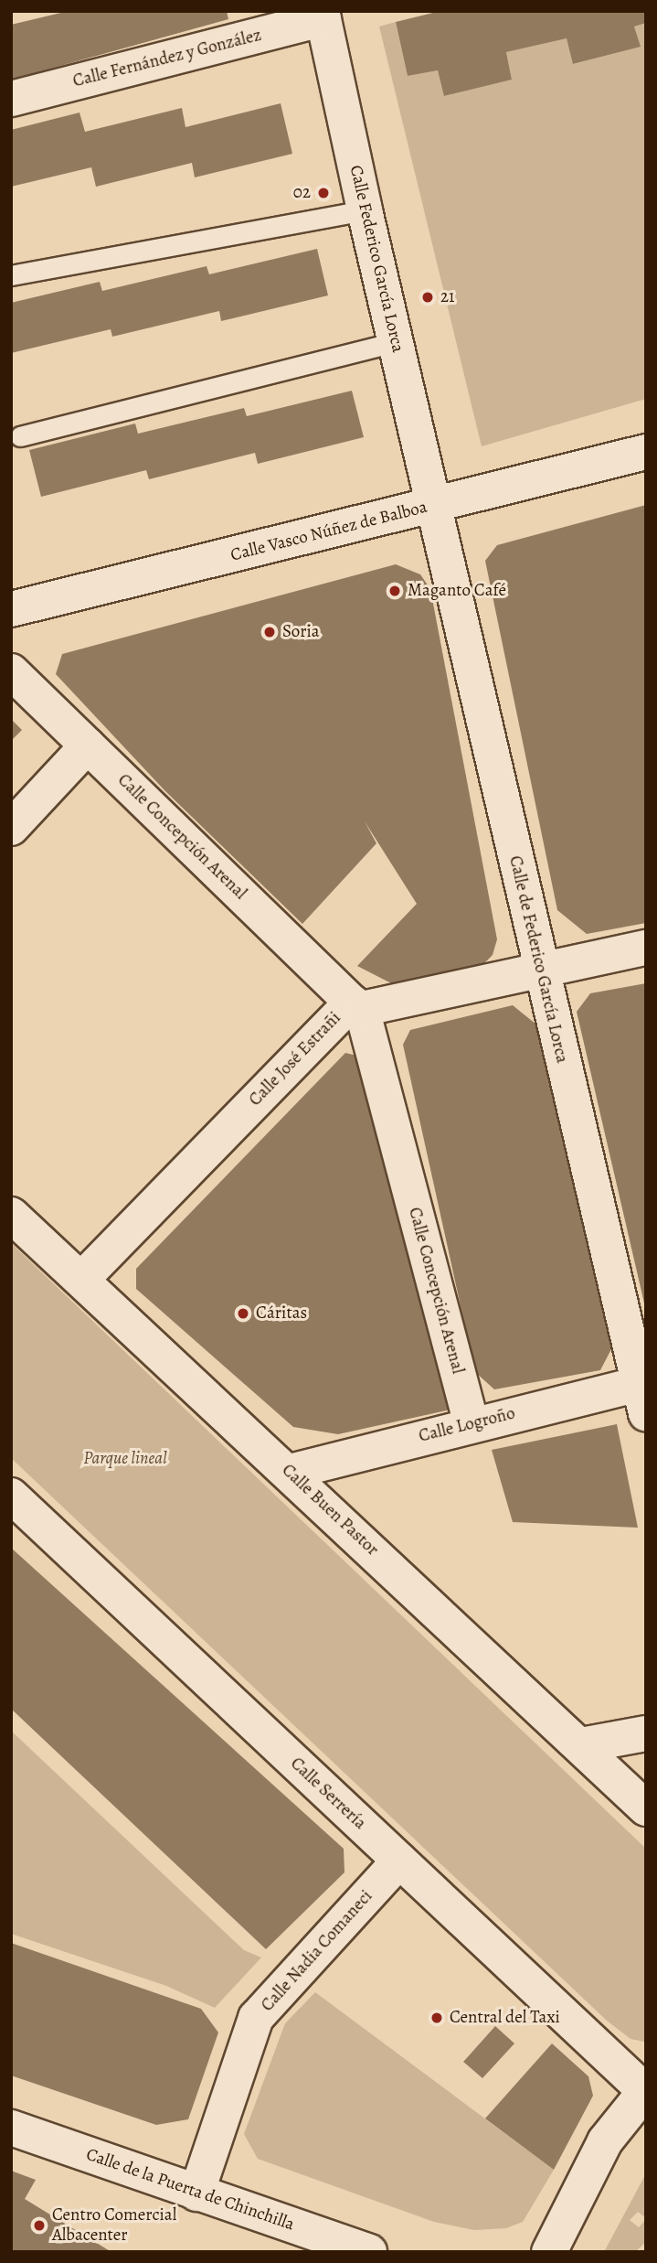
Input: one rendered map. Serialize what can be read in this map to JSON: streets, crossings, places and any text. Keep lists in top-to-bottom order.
{
  "streets": {
    "street": [
      "Calle Fernández y González",
      "Calle Federico García Lorca",
      "Calle Vasco Núñez de Balboa",
      "Calle Concepción Arenal",
      "Calle de Federico García Lorca",
      "Calle José Estrañi",
      "Calle Logroño",
      "Calle Buen Pastor",
      "Calle Serrería",
      "Calle Nadia Comaneci",
      "Calle de la Puerta de Chinchilla"
    ]
  },
  "crossings": [
    ["Calle Fernández y González", "Calle Federico García Lorca"],
    ["Calle Federico García Lorca", "Calle Vasco Núñez de Balboa"],
    ["Calle Federico García Lorca", "Calle de Federico García Lorca"],
    ["Calle Vasco Núñez de Balboa", "Calle de Federico García Lorca"],
    ["Calle Concepción Arenal", "Calle José Estrañi"],
    ["Calle Concepción Arenal", "Calle Logroño"],
    ["Calle de Federico García Lorca", "Calle José Estrañi"],
    ["Calle de Federico García Lorca", "Calle Logroño"],
    ["Calle José Estrañi", "Calle Buen Pastor"],
    ["Calle Logroño", "Calle Buen Pastor"],
    ["Calle Serrería", "Calle Nadia Comaneci"],
    ["Calle Nadia Comaneci", "Calle de la Puerta de Chinchilla"]
  ],
  "parks": ["Parque lineal"],
  "places": [
    "02",
    "21",
    "Maganto Café",
    "Soria",
    "Cáritas",
    "Central del Taxi",
    "Centro Comercial Albacenter"
  ]
}
